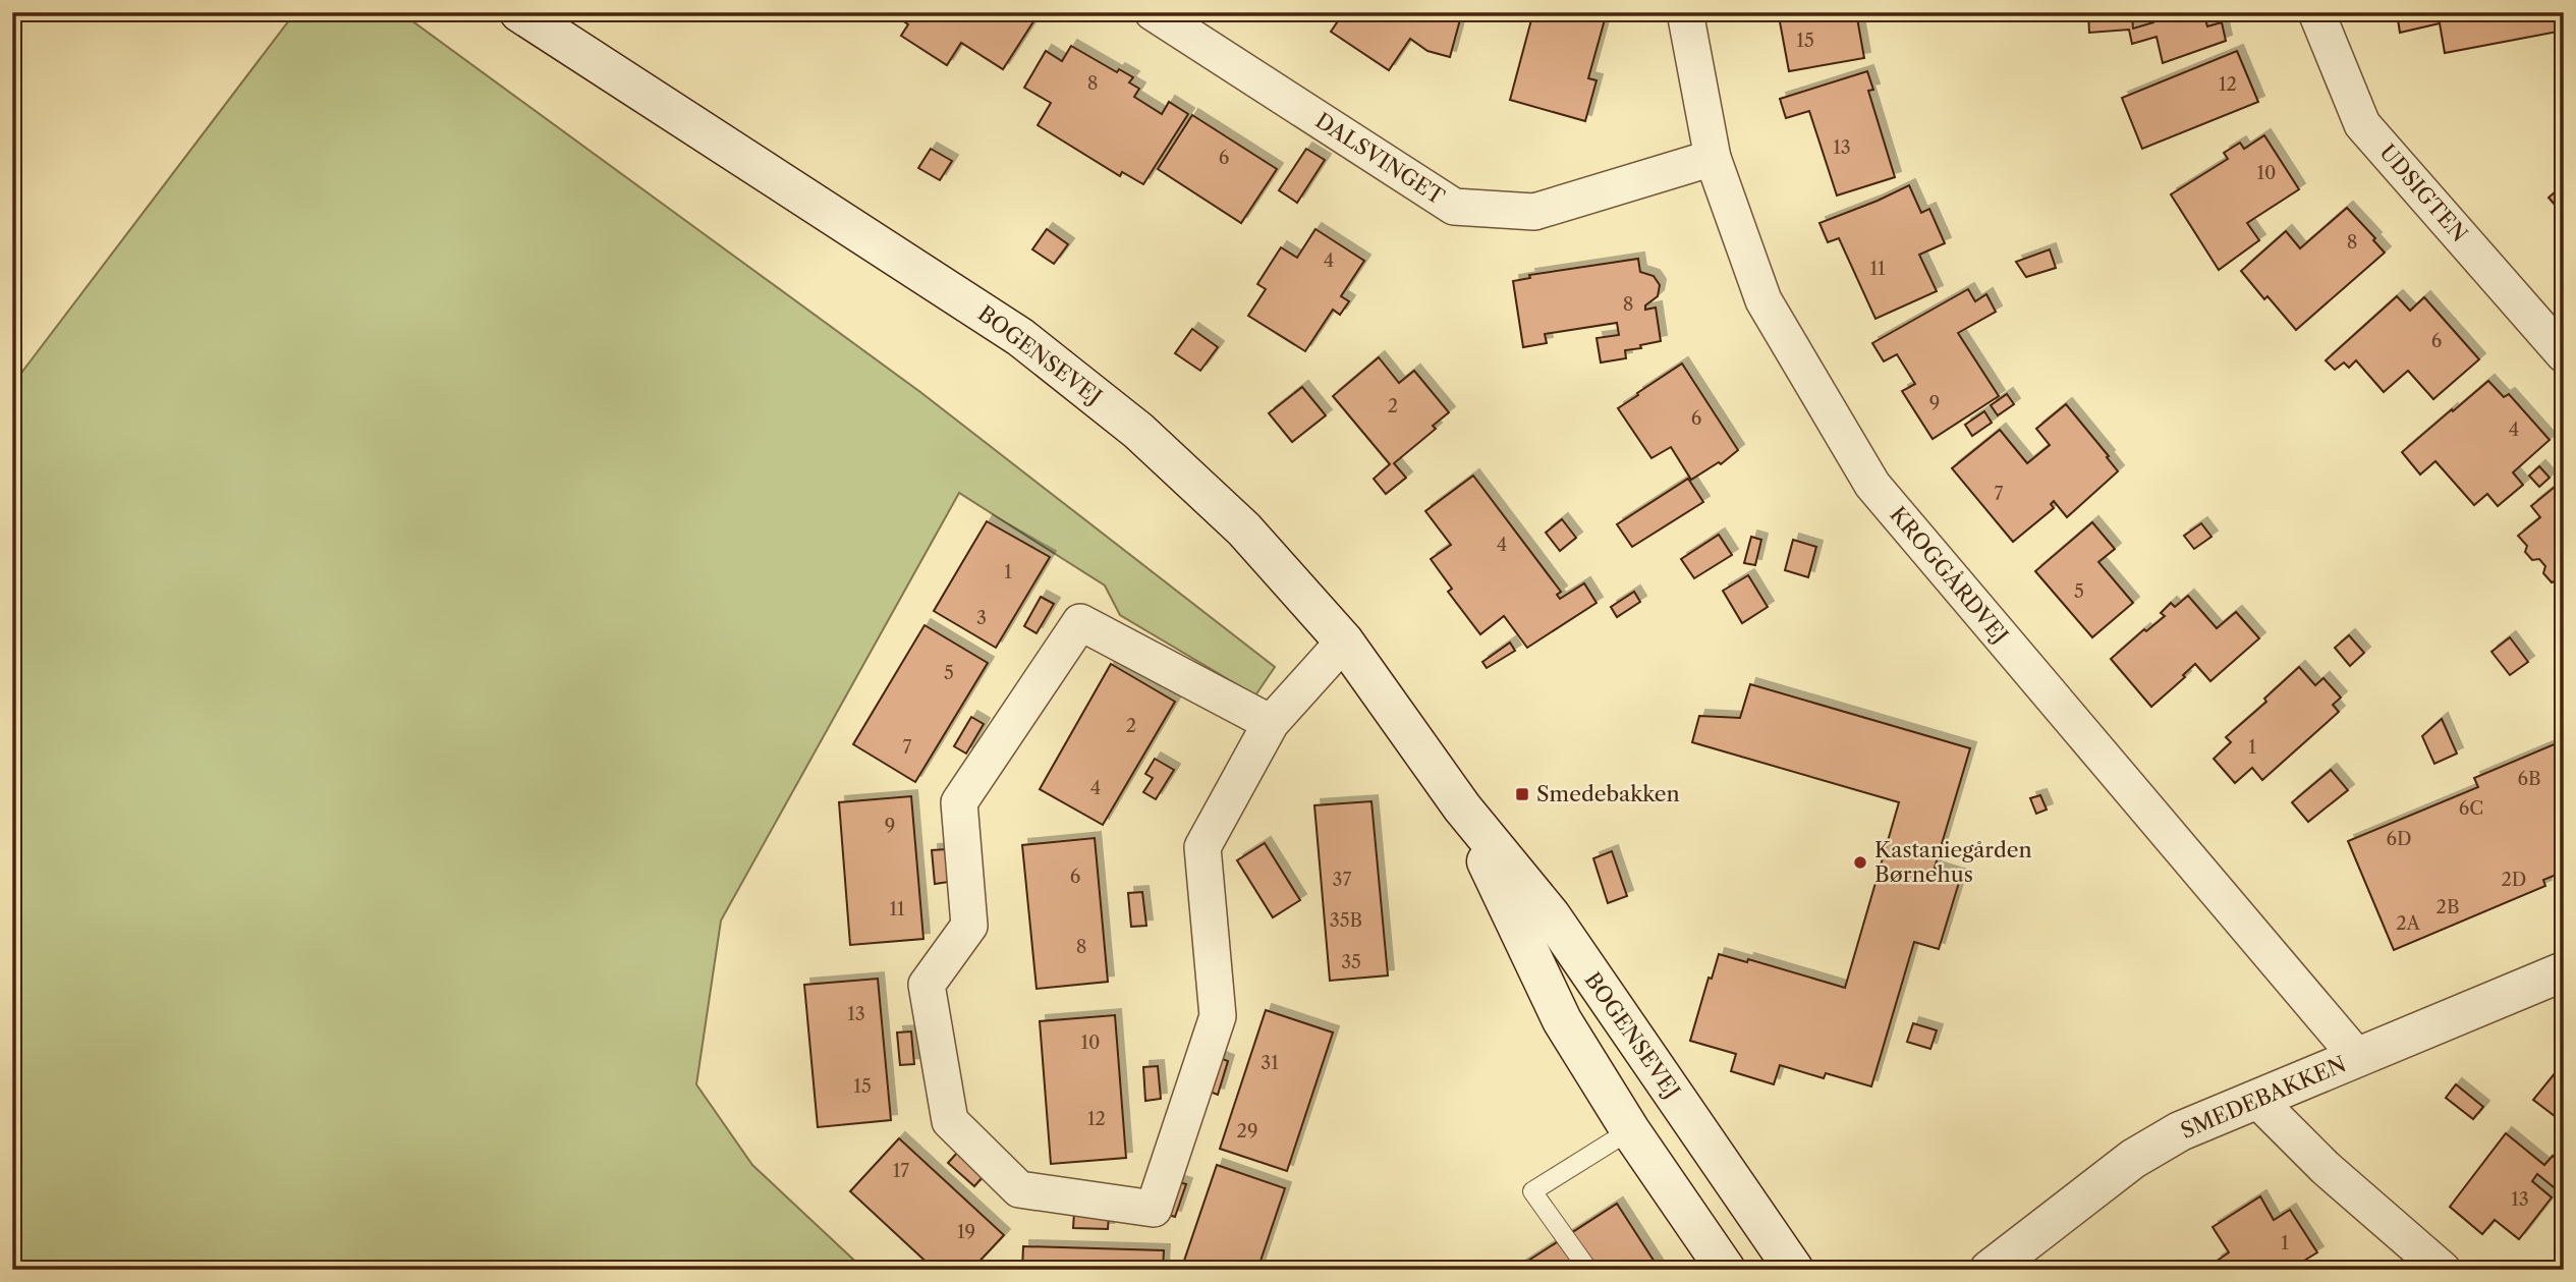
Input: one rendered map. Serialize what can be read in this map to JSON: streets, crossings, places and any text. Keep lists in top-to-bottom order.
{
  "streets": {
    "main road": ["BOGENSEVEJ", "SMEDEBAKKEN"],
    "street": ["DALSVINGET", "UDSIGTEN", "KROGGÅRDVEJ"]
  },
  "crossings": [
    ["DALSVINGET", "KROGGÅRDVEJ"],
    ["KROGGÅRDVEJ", "SMEDEBAKKEN"]
  ],
  "places": {
    "transit": ["Smedebakken"],
    "other": ["Kastaniegården Børnehus"]
  },
  "house_numbers": [
    "15",
    "8",
    "12",
    "13",
    "6",
    "10",
    "8",
    "4",
    "11",
    "8",
    "6",
    "9",
    "2",
    "6",
    "4",
    "7",
    "4",
    "1",
    "5",
    "3",
    "5",
    "2",
    "7",
    "1",
    "6B",
    "4",
    "6C",
    "9",
    "6D",
    "6",
    "37",
    "2D",
    "2B",
    "11",
    "35B",
    "2A",
    "8",
    "35",
    "13",
    "10",
    "31",
    "15",
    "12",
    "29",
    "17",
    "13",
    "19",
    "1"
  ]
}
